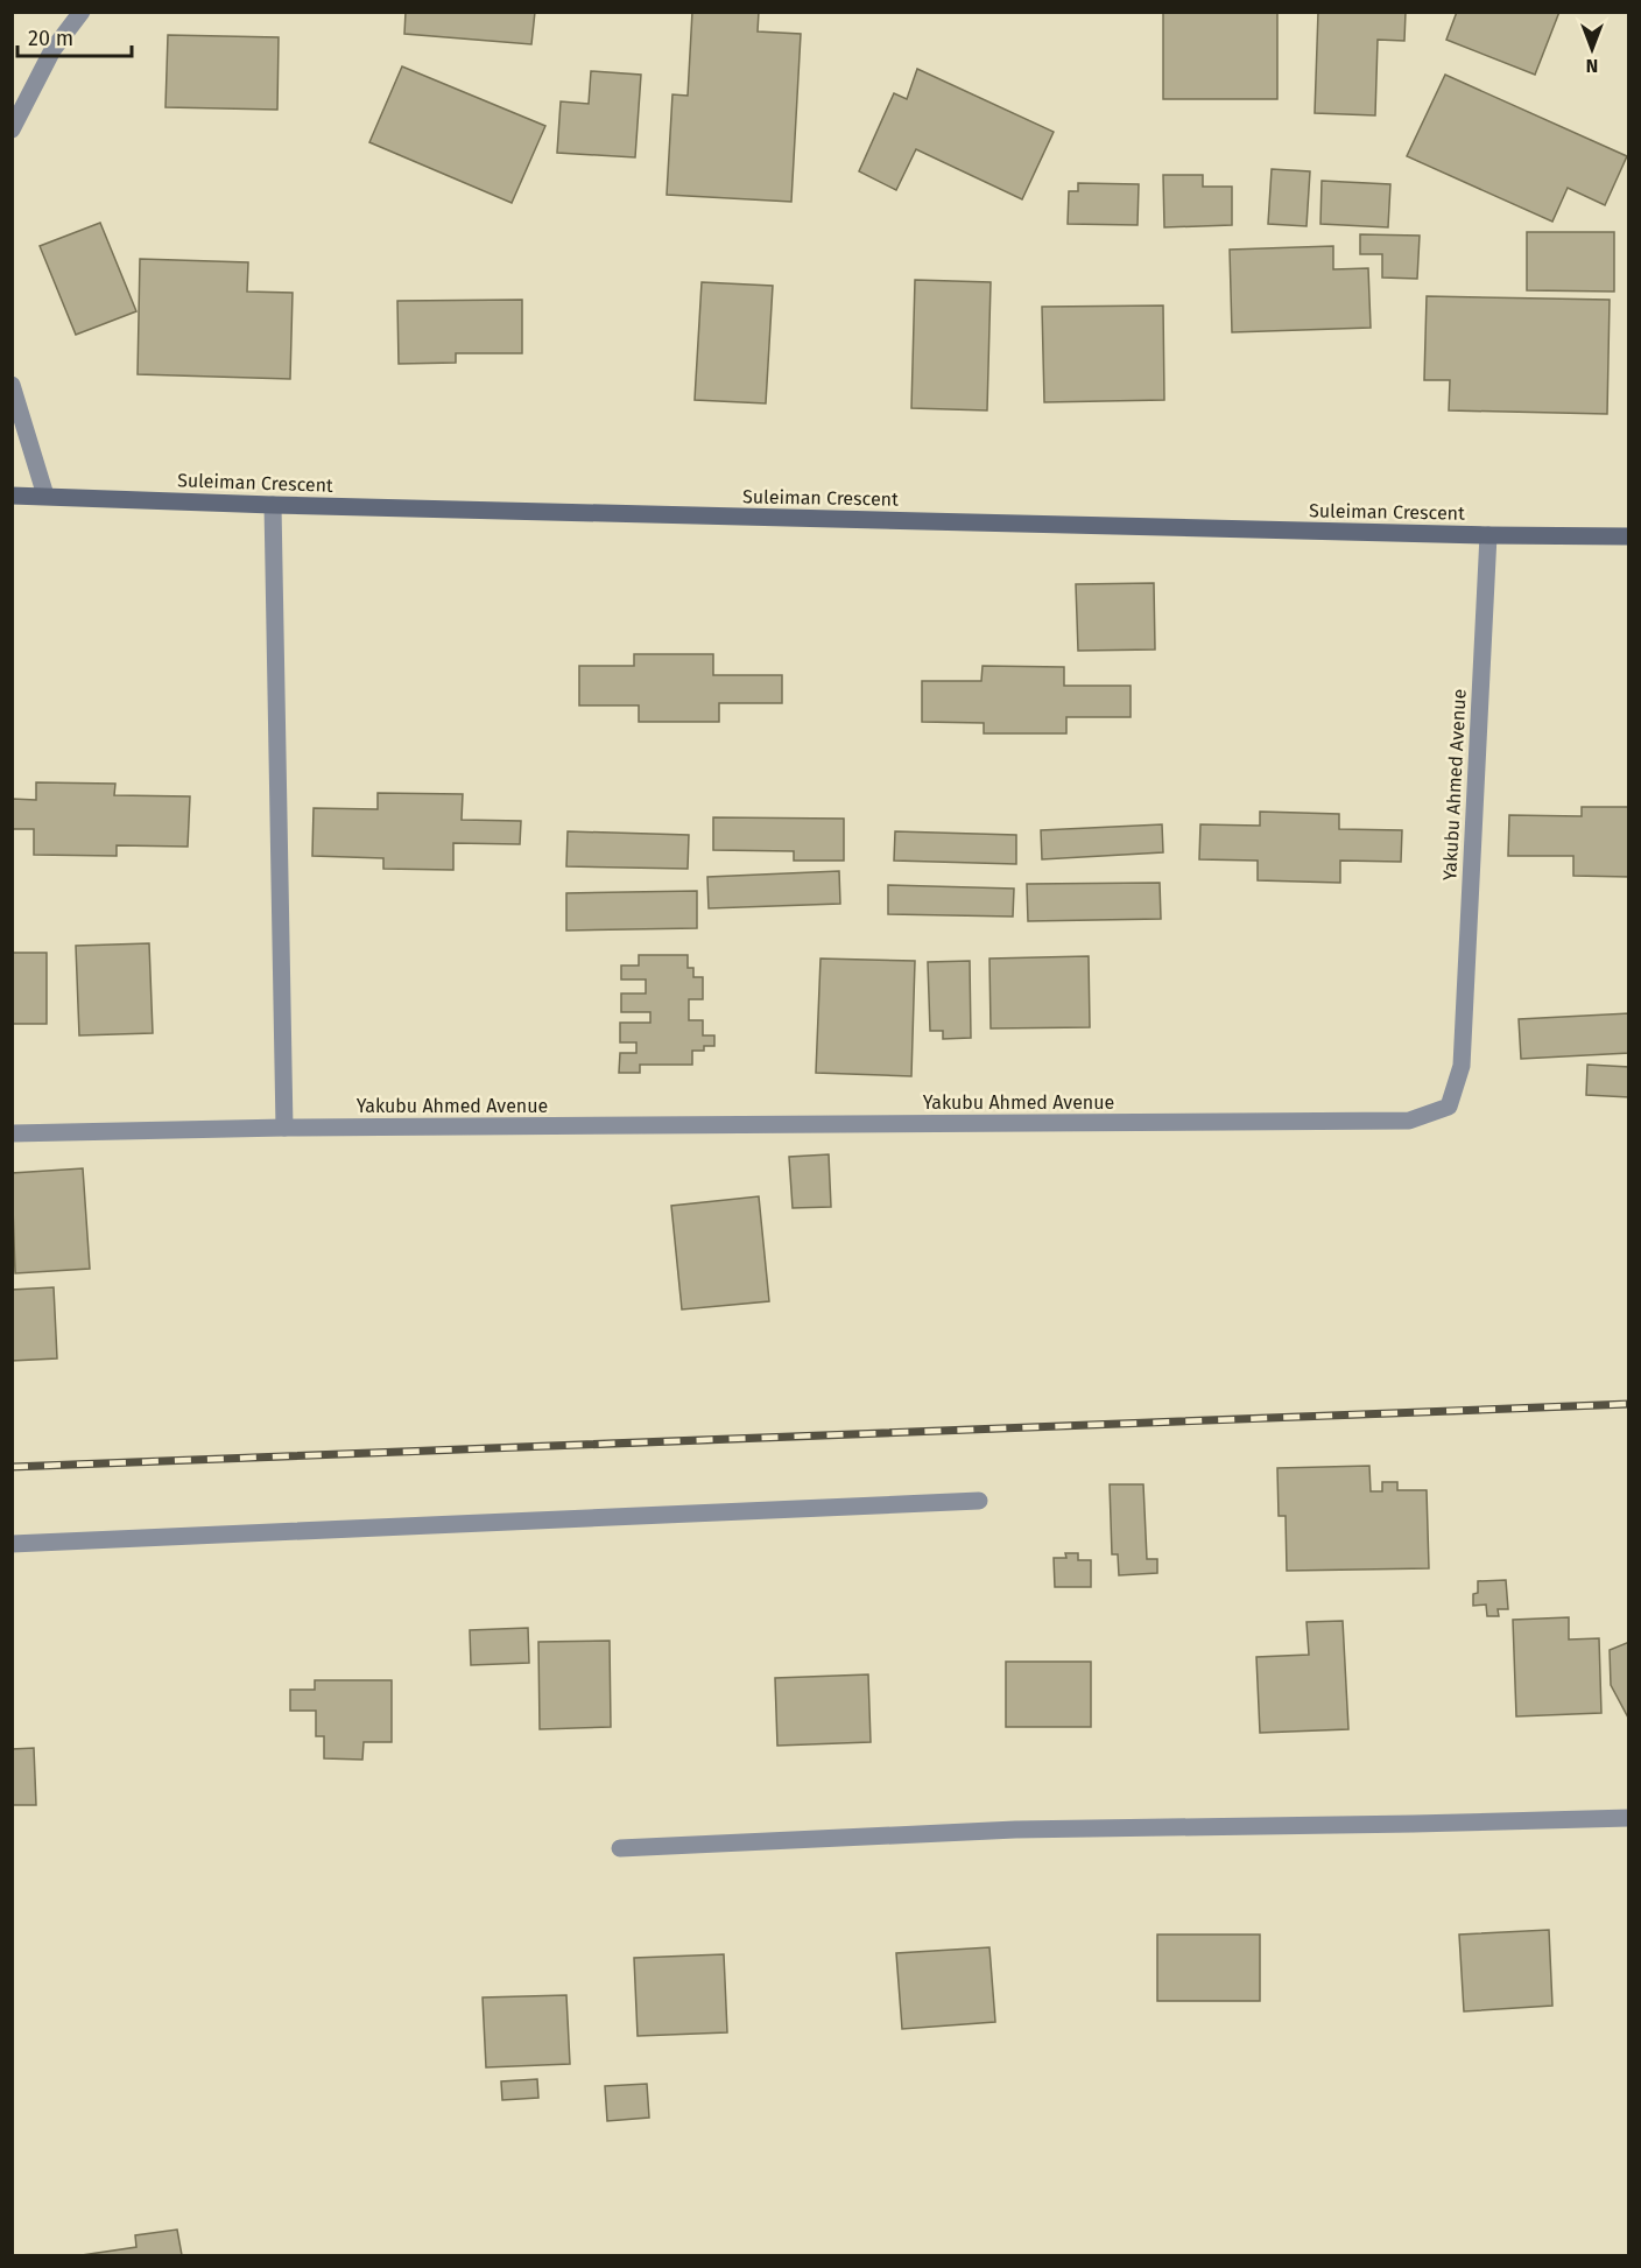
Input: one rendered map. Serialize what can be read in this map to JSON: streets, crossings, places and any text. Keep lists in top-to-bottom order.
{
  "streets": {
    "street": ["Suleiman Crescent", "Yakubu Ahmed Avenue"]
  },
  "crossings": [
    ["Suleiman Crescent", "Yakubu Ahmed Avenue"]
  ],
  "scale_bar": "20 m",
  "north": "bottom"
}
